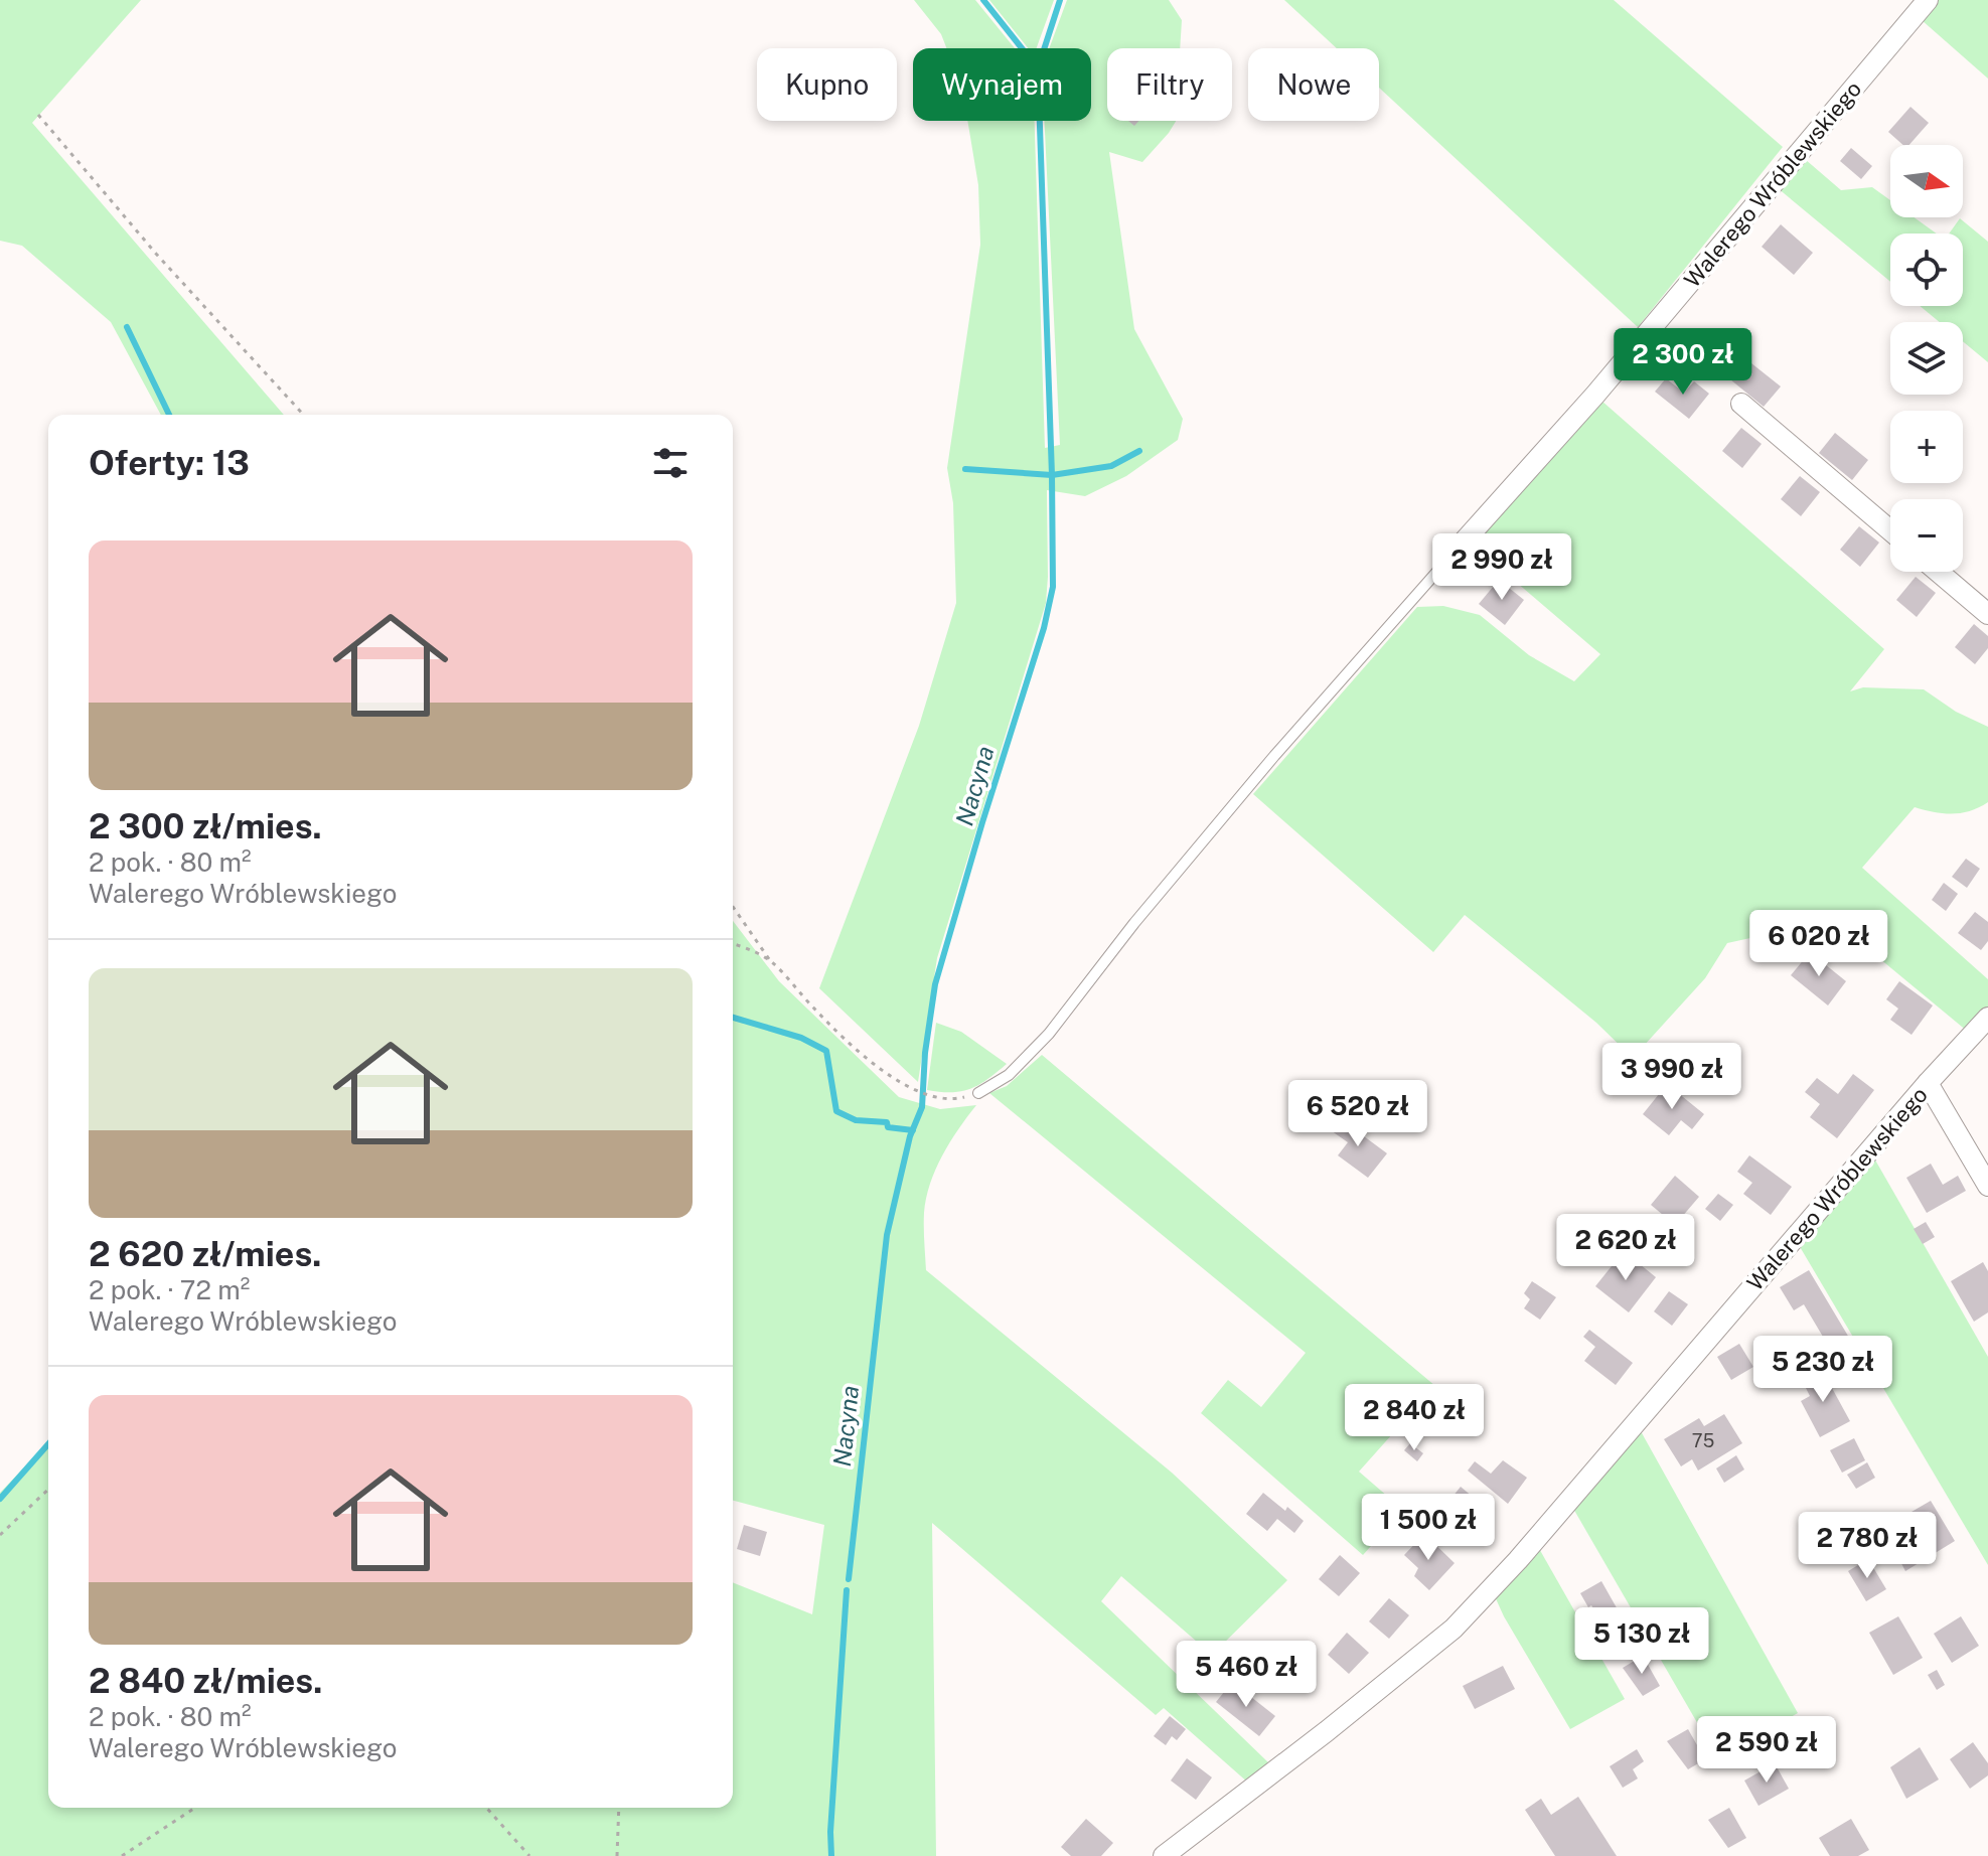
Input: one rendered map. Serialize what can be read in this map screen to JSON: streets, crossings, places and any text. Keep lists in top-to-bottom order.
{
  "streets": {
    "street": ["Walerego Wróblewskiego"]
  },
  "water": ["Nacyna"],
  "house_numbers": ["75"],
  "north": "right",
  "page": {
    "chip": [
      "Kupno",
      "Wynajem",
      "Filtry",
      "Nowe"
    ],
    "map_buttons": ["+", "−"],
    "price": [
      "2 300 zł",
      "2 990 zł",
      "6 020 zł",
      "3 990 zł",
      "6 520 zł",
      "2 620 zł",
      "5 230 zł",
      "2 840 zł",
      "1 500 zł",
      "2 780 zł",
      "5 130 zł",
      "5 460 zł",
      "2 590 zł"
    ],
    "heading": "Oferty: 13",
    "list": [
      {
        "name": "2 300 zł/mies.",
        "note": "2 pok. · 80 m² · Walerego Wróblewskiego"
      },
      {
        "name": "2 620 zł/mies.",
        "note": "2 pok. · 72 m² · Walerego Wróblewskiego"
      },
      {
        "name": "2 840 zł/mies.",
        "note": "2 pok. · 80 m² · Walerego Wróblewskiego"
      }
    ]
  }
}
